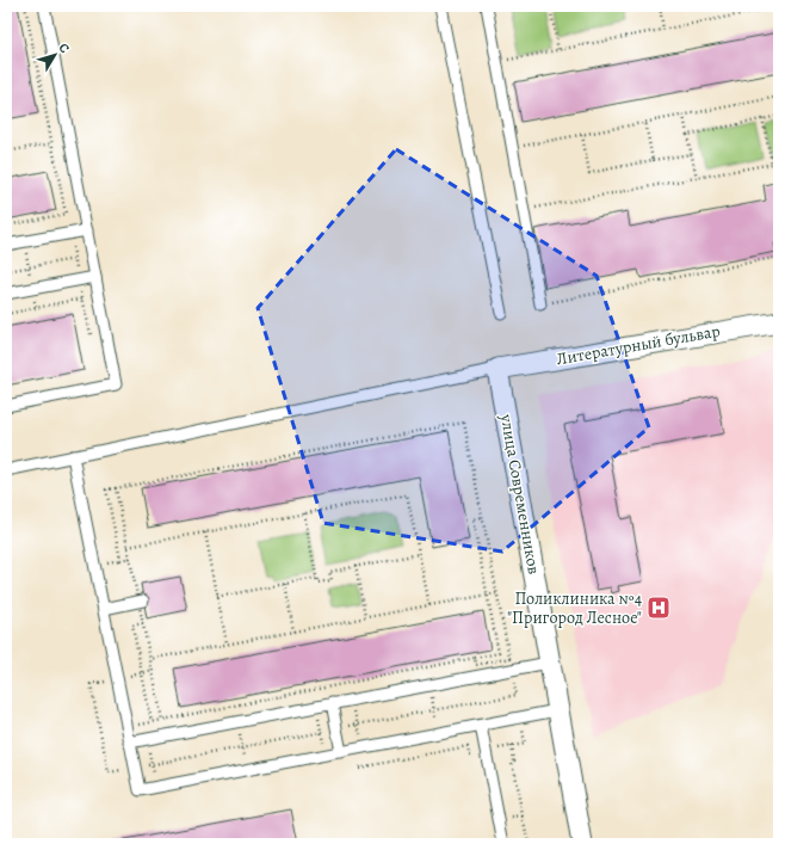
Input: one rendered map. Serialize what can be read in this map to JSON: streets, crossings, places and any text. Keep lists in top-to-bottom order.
{
  "streets": {
    "street": ["Литературный бульвар", "улица Современников"]
  },
  "crossings": [
    ["Литературный бульвар", "улица Современников"]
  ],
  "places": {
    "hospital": ["Поликлиника №4 \"Пригород Лесное\""]
  },
  "north": "top right"
}
